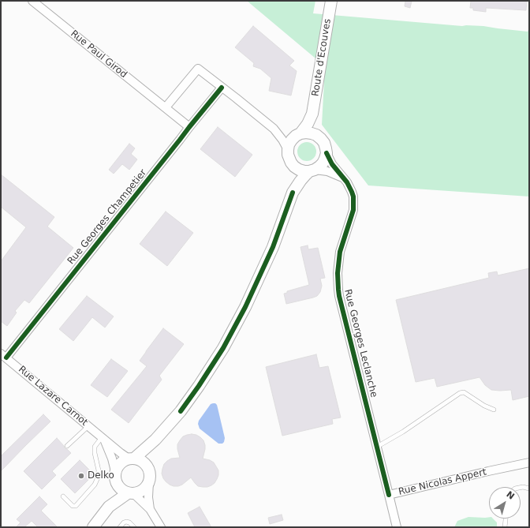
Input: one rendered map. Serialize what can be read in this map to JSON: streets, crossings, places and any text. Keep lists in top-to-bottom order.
{
  "streets": {
    "main road": ["Route d'Ecouves"],
    "street": [
      "Rue Paul Girod",
      "Rue Georges Champetier",
      "Rue Georges Leclanche",
      "Rue Lazare Carnot",
      "Rue Nicolas Appert"
    ]
  },
  "crossings": [
    ["Rue Georges Champetier", "Rue Lazare Carnot"],
    ["Rue Georges Leclanche", "Rue Nicolas Appert"]
  ],
  "places": ["Delko"],
  "north": "top right"
}
